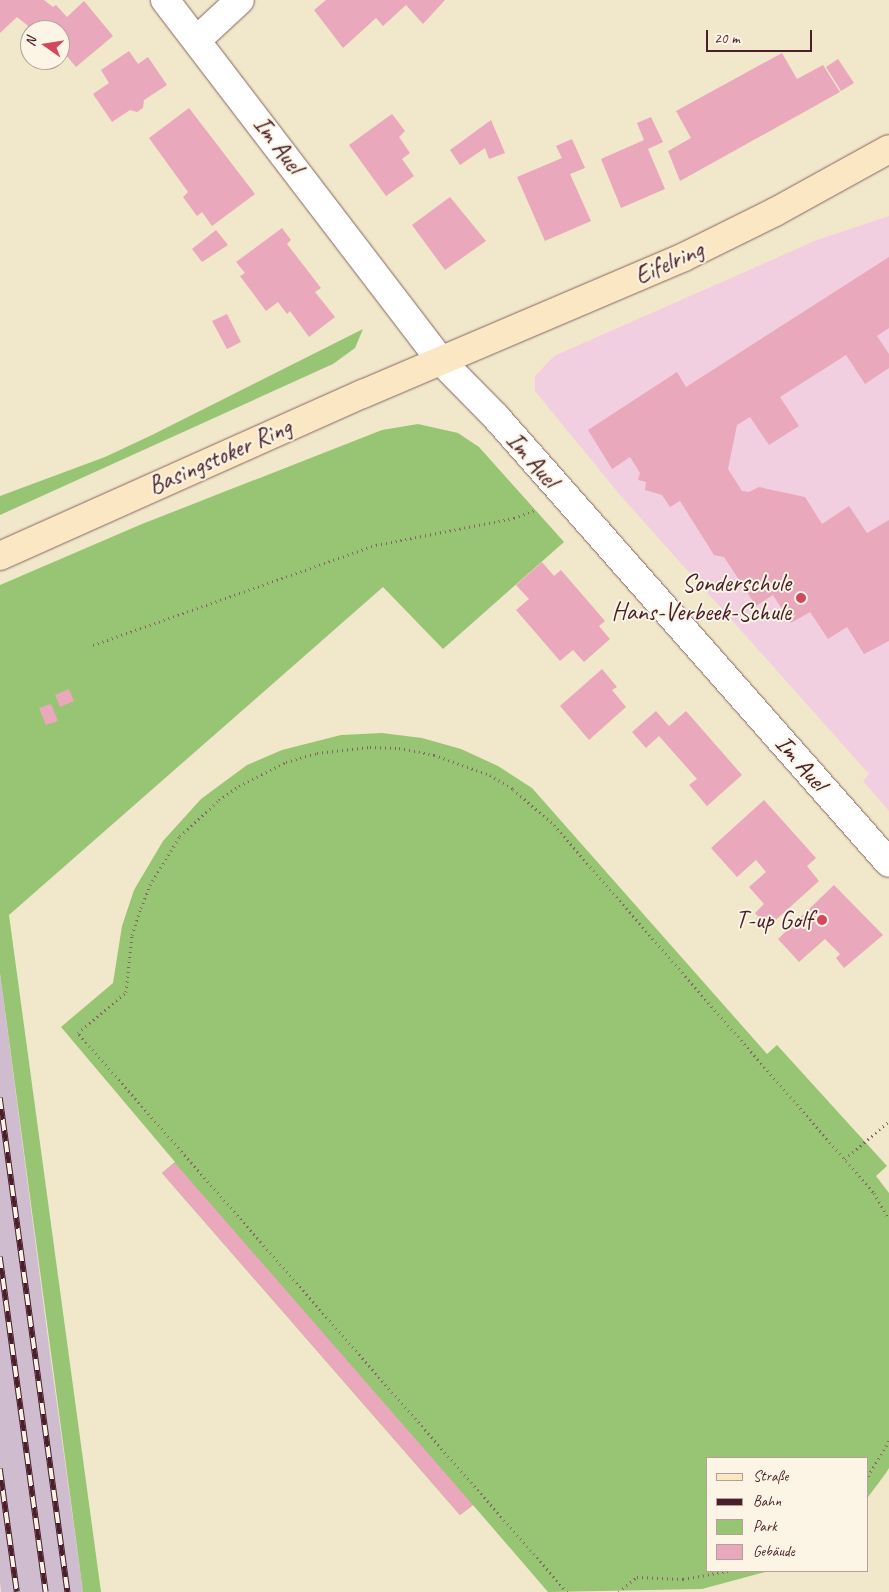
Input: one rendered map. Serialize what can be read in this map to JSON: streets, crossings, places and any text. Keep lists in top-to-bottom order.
{
  "streets": {
    "main road": ["Eifelring", "Basingstoker Ring"],
    "street": ["Im Auel"]
  },
  "crossings": [
    ["Im Auel", "Eifelring"],
    ["Im Auel", "Basingstoker Ring"],
    ["Eifelring", "Basingstoker Ring"]
  ],
  "places": ["Sonderschule Hans-Verbeek-Schule", "T-up Golf"],
  "legend": [
    "Straße",
    "Bahn",
    "Park",
    "Gebäude"
  ],
  "scale_bar": "20 m",
  "north": "left"
}
